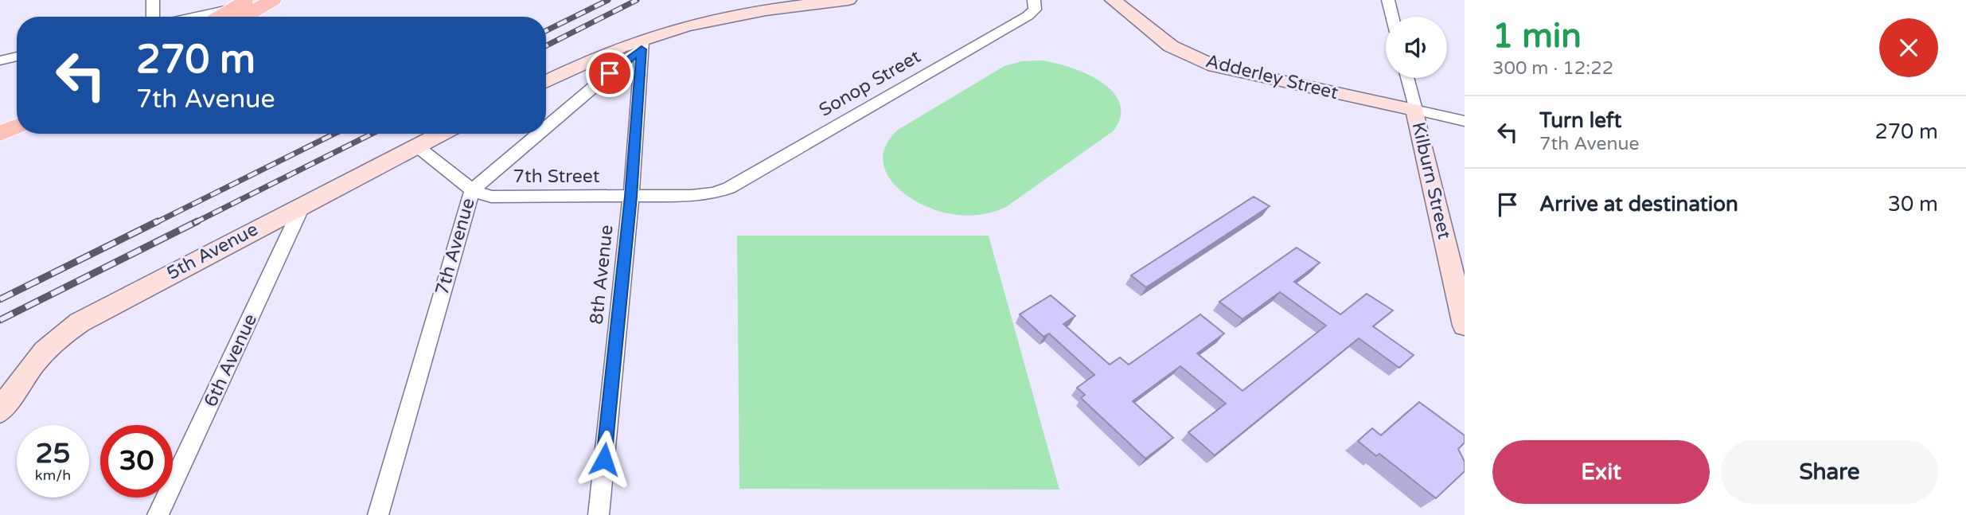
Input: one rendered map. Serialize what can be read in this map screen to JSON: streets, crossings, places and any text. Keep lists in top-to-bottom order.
{
  "streets": {
    "street": [
      "Adderley Street",
      "Sonop Street",
      "7th Street",
      "Kilburn Street",
      "7th Avenue",
      "5th Avenue",
      "8th Avenue",
      "6th Avenue"
    ]
  },
  "crossings": [
    ["Adderley Street", "Kilburn Street"],
    ["Sonop Street", "7th Street"],
    ["7th Street", "7th Avenue"],
    ["7th Street", "5th Avenue"],
    ["7th Street", "8th Avenue"],
    ["7th Avenue", "8th Avenue"],
    ["5th Avenue", "6th Avenue"]
  ],
  "page": {
    "heading": ["1 min", "300 m · 12:22"],
    "turn": ["270 m", "7th Avenue"],
    "list": [
      {
        "name": "Turn left",
        "note": "7th Avenue",
        "value": "270 m"
      },
      {
        "name": "Arrive at destination",
        "value": "30 m"
      }
    ],
    "speed": "25 km/h",
    "limit": "30",
    "buttons": ["Exit", "Share"]
  }
}
